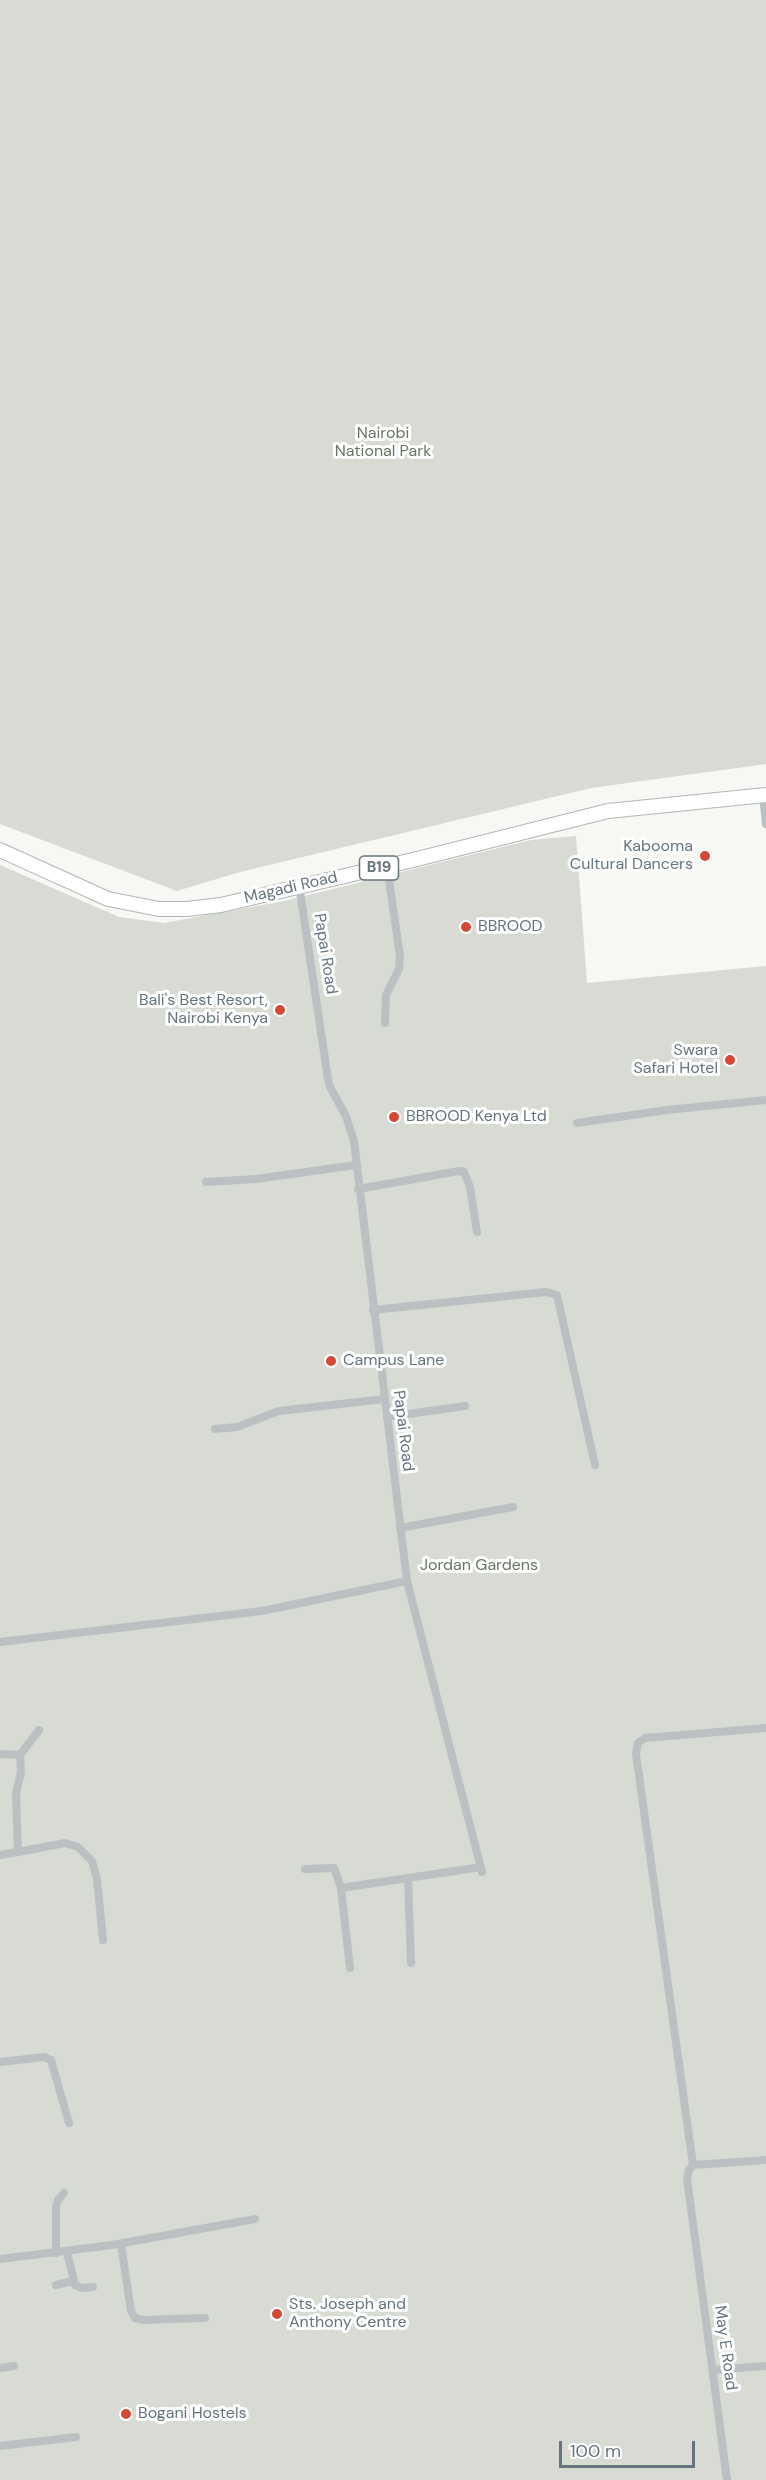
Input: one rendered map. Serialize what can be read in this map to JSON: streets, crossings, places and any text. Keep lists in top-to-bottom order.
{
  "streets": {
    "highway": ["B19", "Magadi Road"],
    "street": ["Papai Road", "May E Road"]
  },
  "crossings": [
    ["Magadi Road", "Papai Road"]
  ],
  "parks": ["Nairobi National Park", "Jordan Gardens"],
  "places": [
    "Kabooma Cultural Dancers",
    "BBROOD",
    "Bali's Best Resort, Nairobi Kenya",
    "Swara Safari Hotel",
    "BBROOD Kenya Ltd",
    "Campus Lane",
    "Sts. Joseph and Anthony Centre",
    "Bogani Hostels"
  ],
  "scale_bar": "100 m"
}
